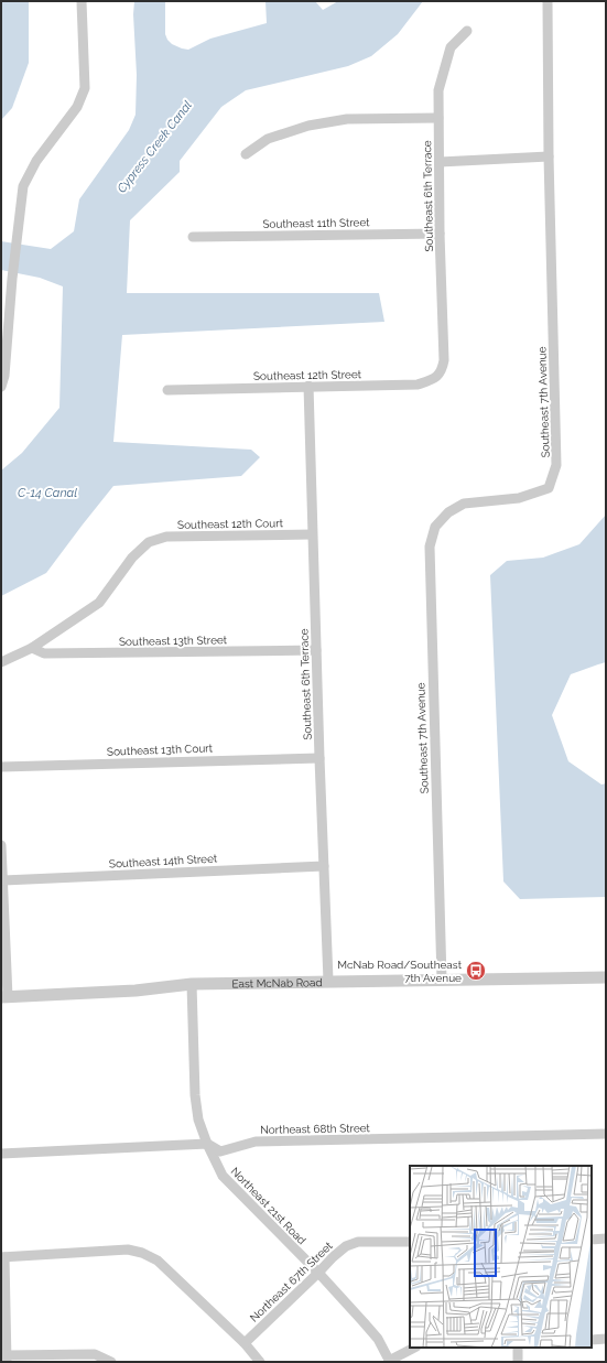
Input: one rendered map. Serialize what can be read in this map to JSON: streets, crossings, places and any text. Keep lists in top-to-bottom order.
{
  "streets": {
    "street": [
      "Southeast 6th Terrace",
      "Southeast 11th Street",
      "Southeast 12th Street",
      "Southeast 7th Avenue",
      "Southeast 12th Court",
      "Southeast 13th Street",
      "Southeast 13th Court",
      "Southeast 14th Street",
      "East McNab Road",
      "Northeast 68th Street",
      "Northeast 21st Road",
      "Northeast 67th Street"
    ]
  },
  "crossings": [
    ["Southeast 6th Terrace", "Southeast 11th Street"],
    ["Southeast 6th Terrace", "Southeast 12th Street"],
    ["Southeast 6th Terrace", "Southeast 12th Court"],
    ["Southeast 6th Terrace", "Southeast 13th Street"],
    ["Southeast 6th Terrace", "Southeast 13th Court"],
    ["Southeast 6th Terrace", "Southeast 14th Street"],
    ["Southeast 6th Terrace", "East McNab Road"],
    ["Southeast 7th Avenue", "East McNab Road"],
    ["Southeast 12th Court", "Southeast 13th Street"],
    ["East McNab Road", "Northeast 21st Road"],
    ["Northeast 68th Street", "Northeast 21st Road"],
    ["Northeast 21st Road", "Northeast 67th Street"]
  ],
  "water": ["Cypress Creek Canal", "C-14 Canal"],
  "places": {
    "bus stop": ["McNab Road/Southeast 7th Avenue"]
  }
}
